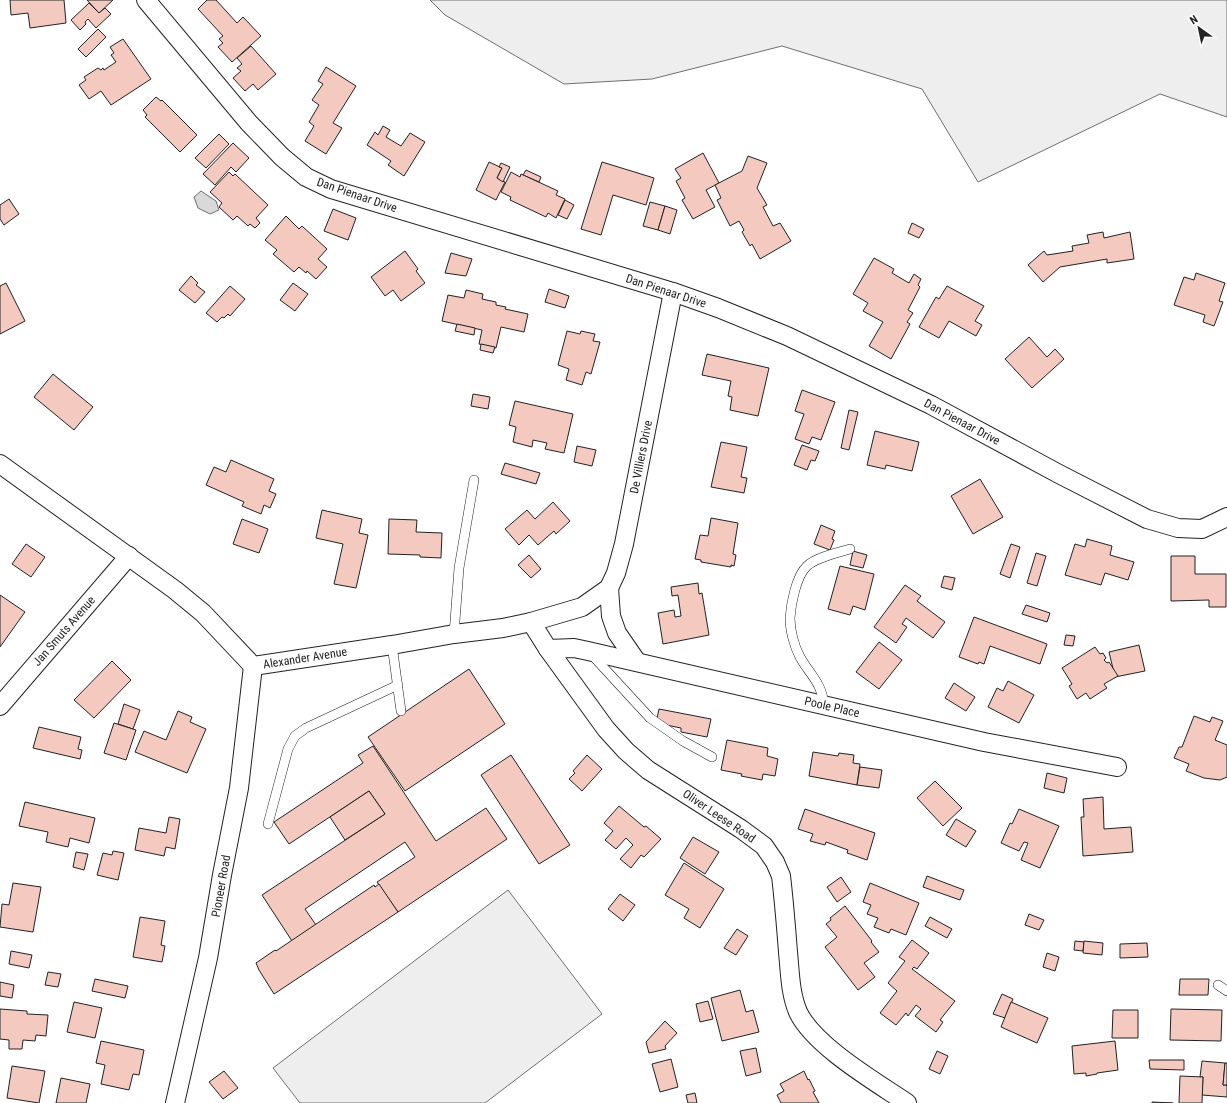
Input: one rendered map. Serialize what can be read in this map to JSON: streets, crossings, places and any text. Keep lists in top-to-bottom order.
{
  "streets": {
    "street": [
      "Dan Pienaar Drive",
      "De Villiers Drive",
      "Jan Smuts Avenue",
      "Alexander Avenue",
      "Poole Place",
      "Oliver Leese Road",
      "Pioneer Road"
    ]
  },
  "crossings": [
    ["Dan Pienaar Drive", "De Villiers Drive"],
    ["De Villiers Drive", "Alexander Avenue"],
    ["Jan Smuts Avenue", "Alexander Avenue"],
    ["Alexander Avenue", "Oliver Leese Road"],
    ["Alexander Avenue", "Pioneer Road"],
    ["Poole Place", "Oliver Leese Road"]
  ],
  "north": "top left"
}
